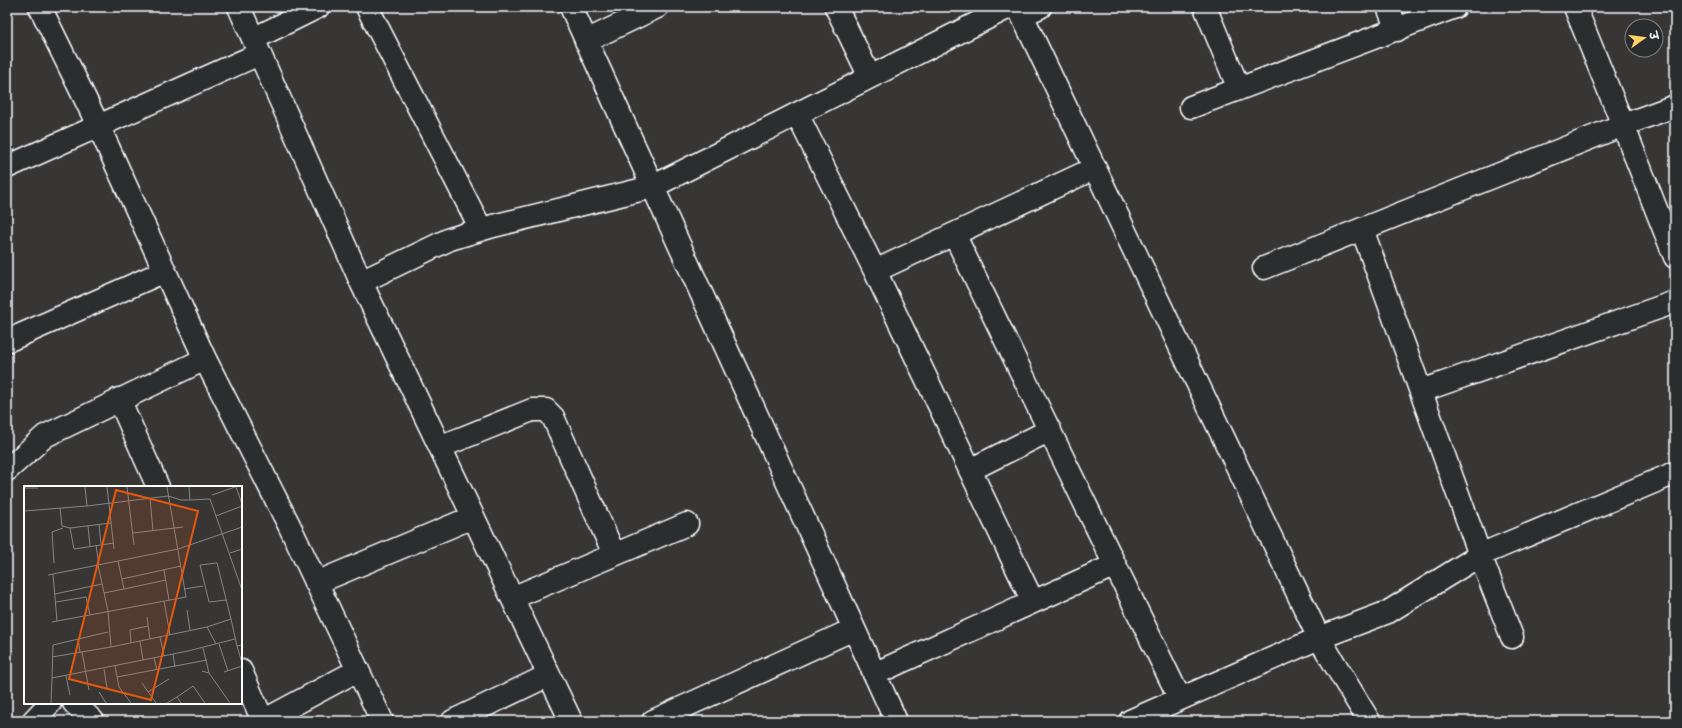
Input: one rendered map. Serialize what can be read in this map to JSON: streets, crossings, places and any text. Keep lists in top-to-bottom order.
{
  "north": "right"
}
